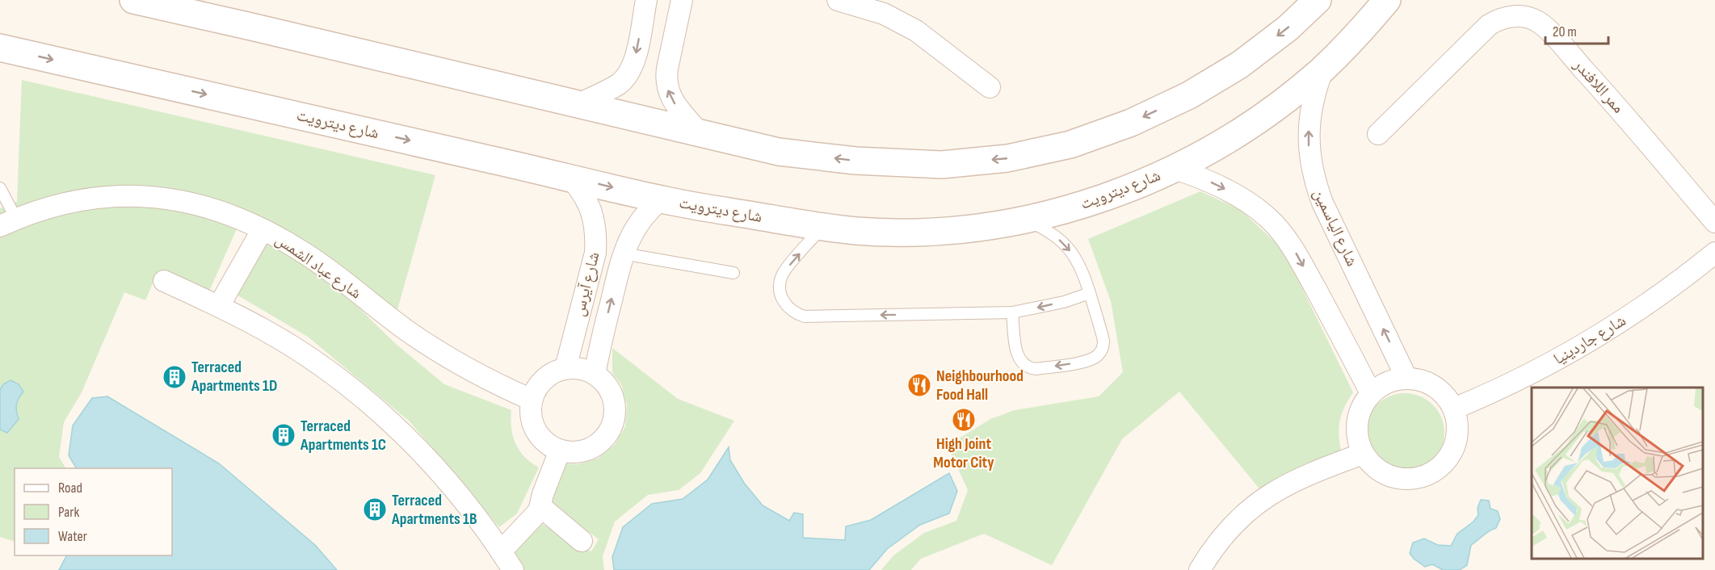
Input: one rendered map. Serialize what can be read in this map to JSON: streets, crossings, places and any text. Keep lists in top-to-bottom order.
{
  "streets": {
    "street": [
      "ممر اللافندر",
      "شارع ديترويت",
      "شارع الياسمين",
      "شارع عباد الشمس",
      "شارع آيرس",
      "شارع جاردينيا"
    ]
  },
  "crossings": [
    ["شارع ديترويت", "شارع الياسمين"],
    ["شارع ديترويت", "شارع آيرس"],
    ["شارع الياسمين", "شارع جاردينيا"],
    ["شارع عباد الشمس", "شارع آيرس"]
  ],
  "one_way": ["شارع الياسمين"],
  "places": {
    "building": ["Terraced Apartments 1D", "Terraced Apartments 1C", "Terraced Apartments 1B"],
    "restaurant": ["Neighbourhood Food Hall", "High Joint Motor City"]
  },
  "legend": ["Road", "Park", "Water"],
  "scale_bar": "20 m"
}
